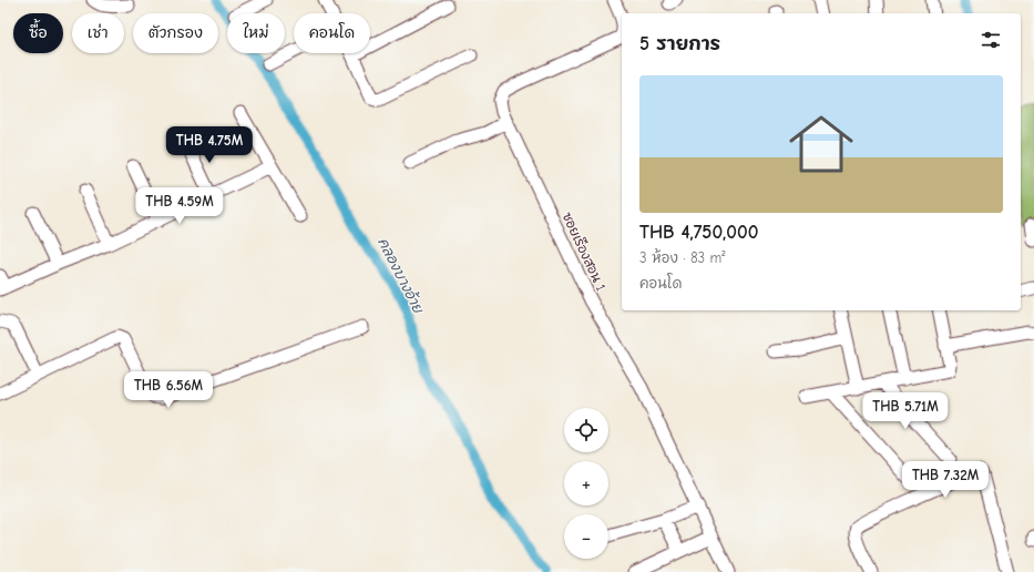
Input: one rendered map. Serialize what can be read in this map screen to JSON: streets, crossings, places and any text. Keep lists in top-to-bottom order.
{
  "streets": {
    "street": ["ซอยเรืองสอน 1"]
  },
  "water": ["คลองบางอ้าย"],
  "page": {
    "chip": [
      "ซื้อ",
      "เช่า",
      "ตัวกรอง",
      "ใหม่",
      "คอนโด"
    ],
    "heading": "5 รายการ",
    "list": [
      {
        "name": "THB 4,750,000",
        "note": "3 ห้อง · 83 m² · คอนโด"
      }
    ],
    "price": [
      "THB 4.75M",
      "THB 4.59M",
      "THB 6.56M",
      "THB 5.71M",
      "THB 7.32M"
    ],
    "map_buttons": ["+", "−"]
  }
}
